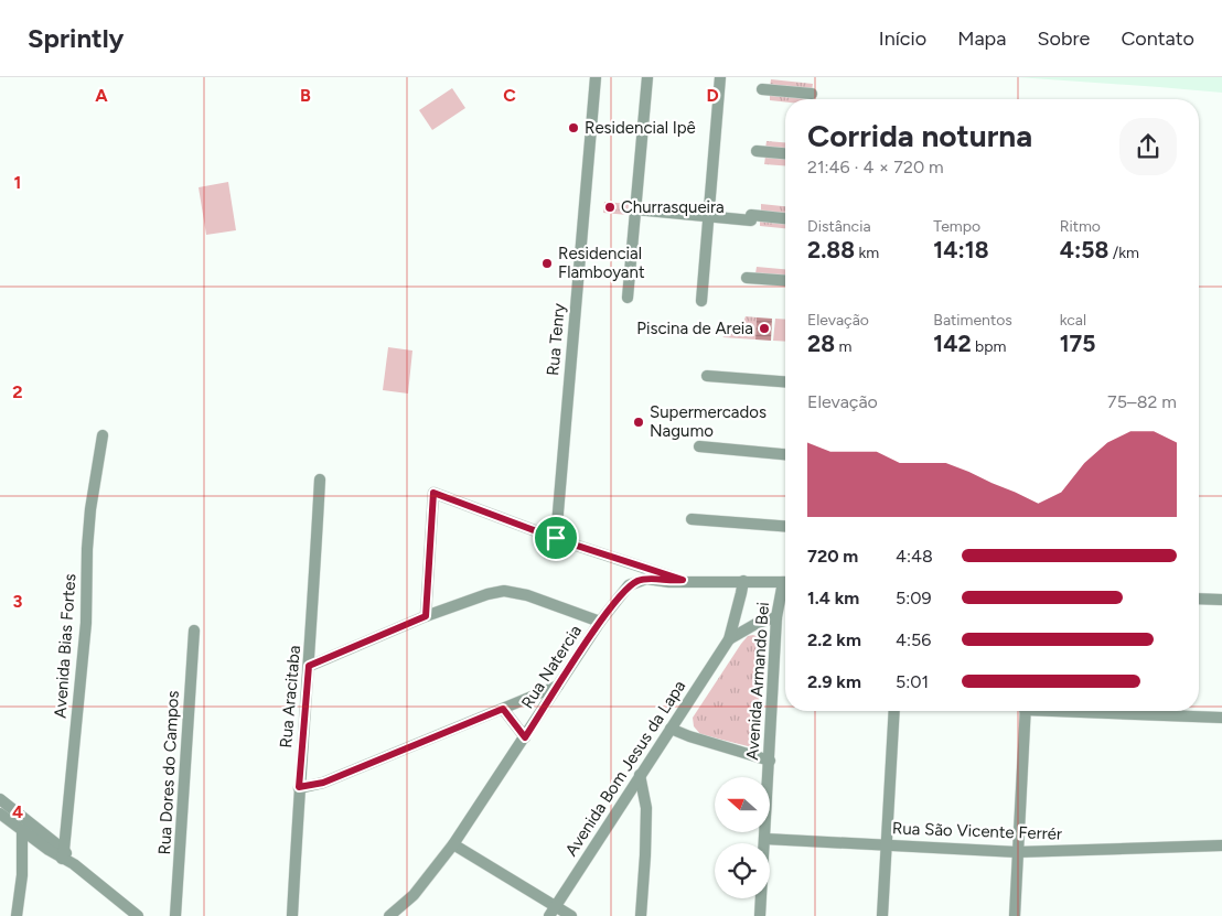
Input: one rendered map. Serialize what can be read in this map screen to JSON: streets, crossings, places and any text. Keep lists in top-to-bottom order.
{
  "streets": {
    "street": [
      "Rua Tenry",
      "Avenida Bias Fortes",
      "Rua Natercia",
      "Avenida Armando Bei",
      "Rua Aracitaba",
      "Avenida Bom Jesus da Lapa",
      "Rua Dores do Campos",
      "Rua São Vicente Ferrér"
    ]
  },
  "crossings": [
    ["Rua Natercia", "Avenida Bom Jesus da Lapa"],
    ["Avenida Armando Bei", "Avenida Bom Jesus da Lapa"],
    ["Avenida Armando Bei", "Rua São Vicente Ferrér"]
  ],
  "places": [
    "Residencial Ipê",
    "Churrasqueira",
    "Residencial Flamboyant",
    "Piscina de Areia",
    "Supermercados Nagumo"
  ],
  "north": "left",
  "page": {
    "header": "Sprintly",
    "nav": [
      "Início",
      "Mapa",
      "Sobre",
      "Contato"
    ],
    "heading": ["Corrida noturna", "21:46 · 4 × 720 m"],
    "stats": [
      ["Distância", "2.88 km"],
      ["Tempo", "14:18"],
      ["Ritmo", "4:58 /km"],
      ["Elevação", "28 m"],
      ["Batimentos", "142 bpm"],
      ["kcal", "175"]
    ],
    "chart": ["Elevação", "75–82 m"],
    "list": [
      {
        "name": "720 m",
        "note": "4:48"
      },
      {
        "name": "1.4 km",
        "note": "5:09"
      },
      {
        "name": "2.2 km",
        "note": "4:56"
      },
      {
        "name": "2.9 km",
        "note": "5:01"
      }
    ]
  },
  "grid": {
    "columns": [
      "A",
      "B",
      "C",
      "D"
    ],
    "rows": [
      "1",
      "2",
      "3",
      "4"
    ]
  }
}
